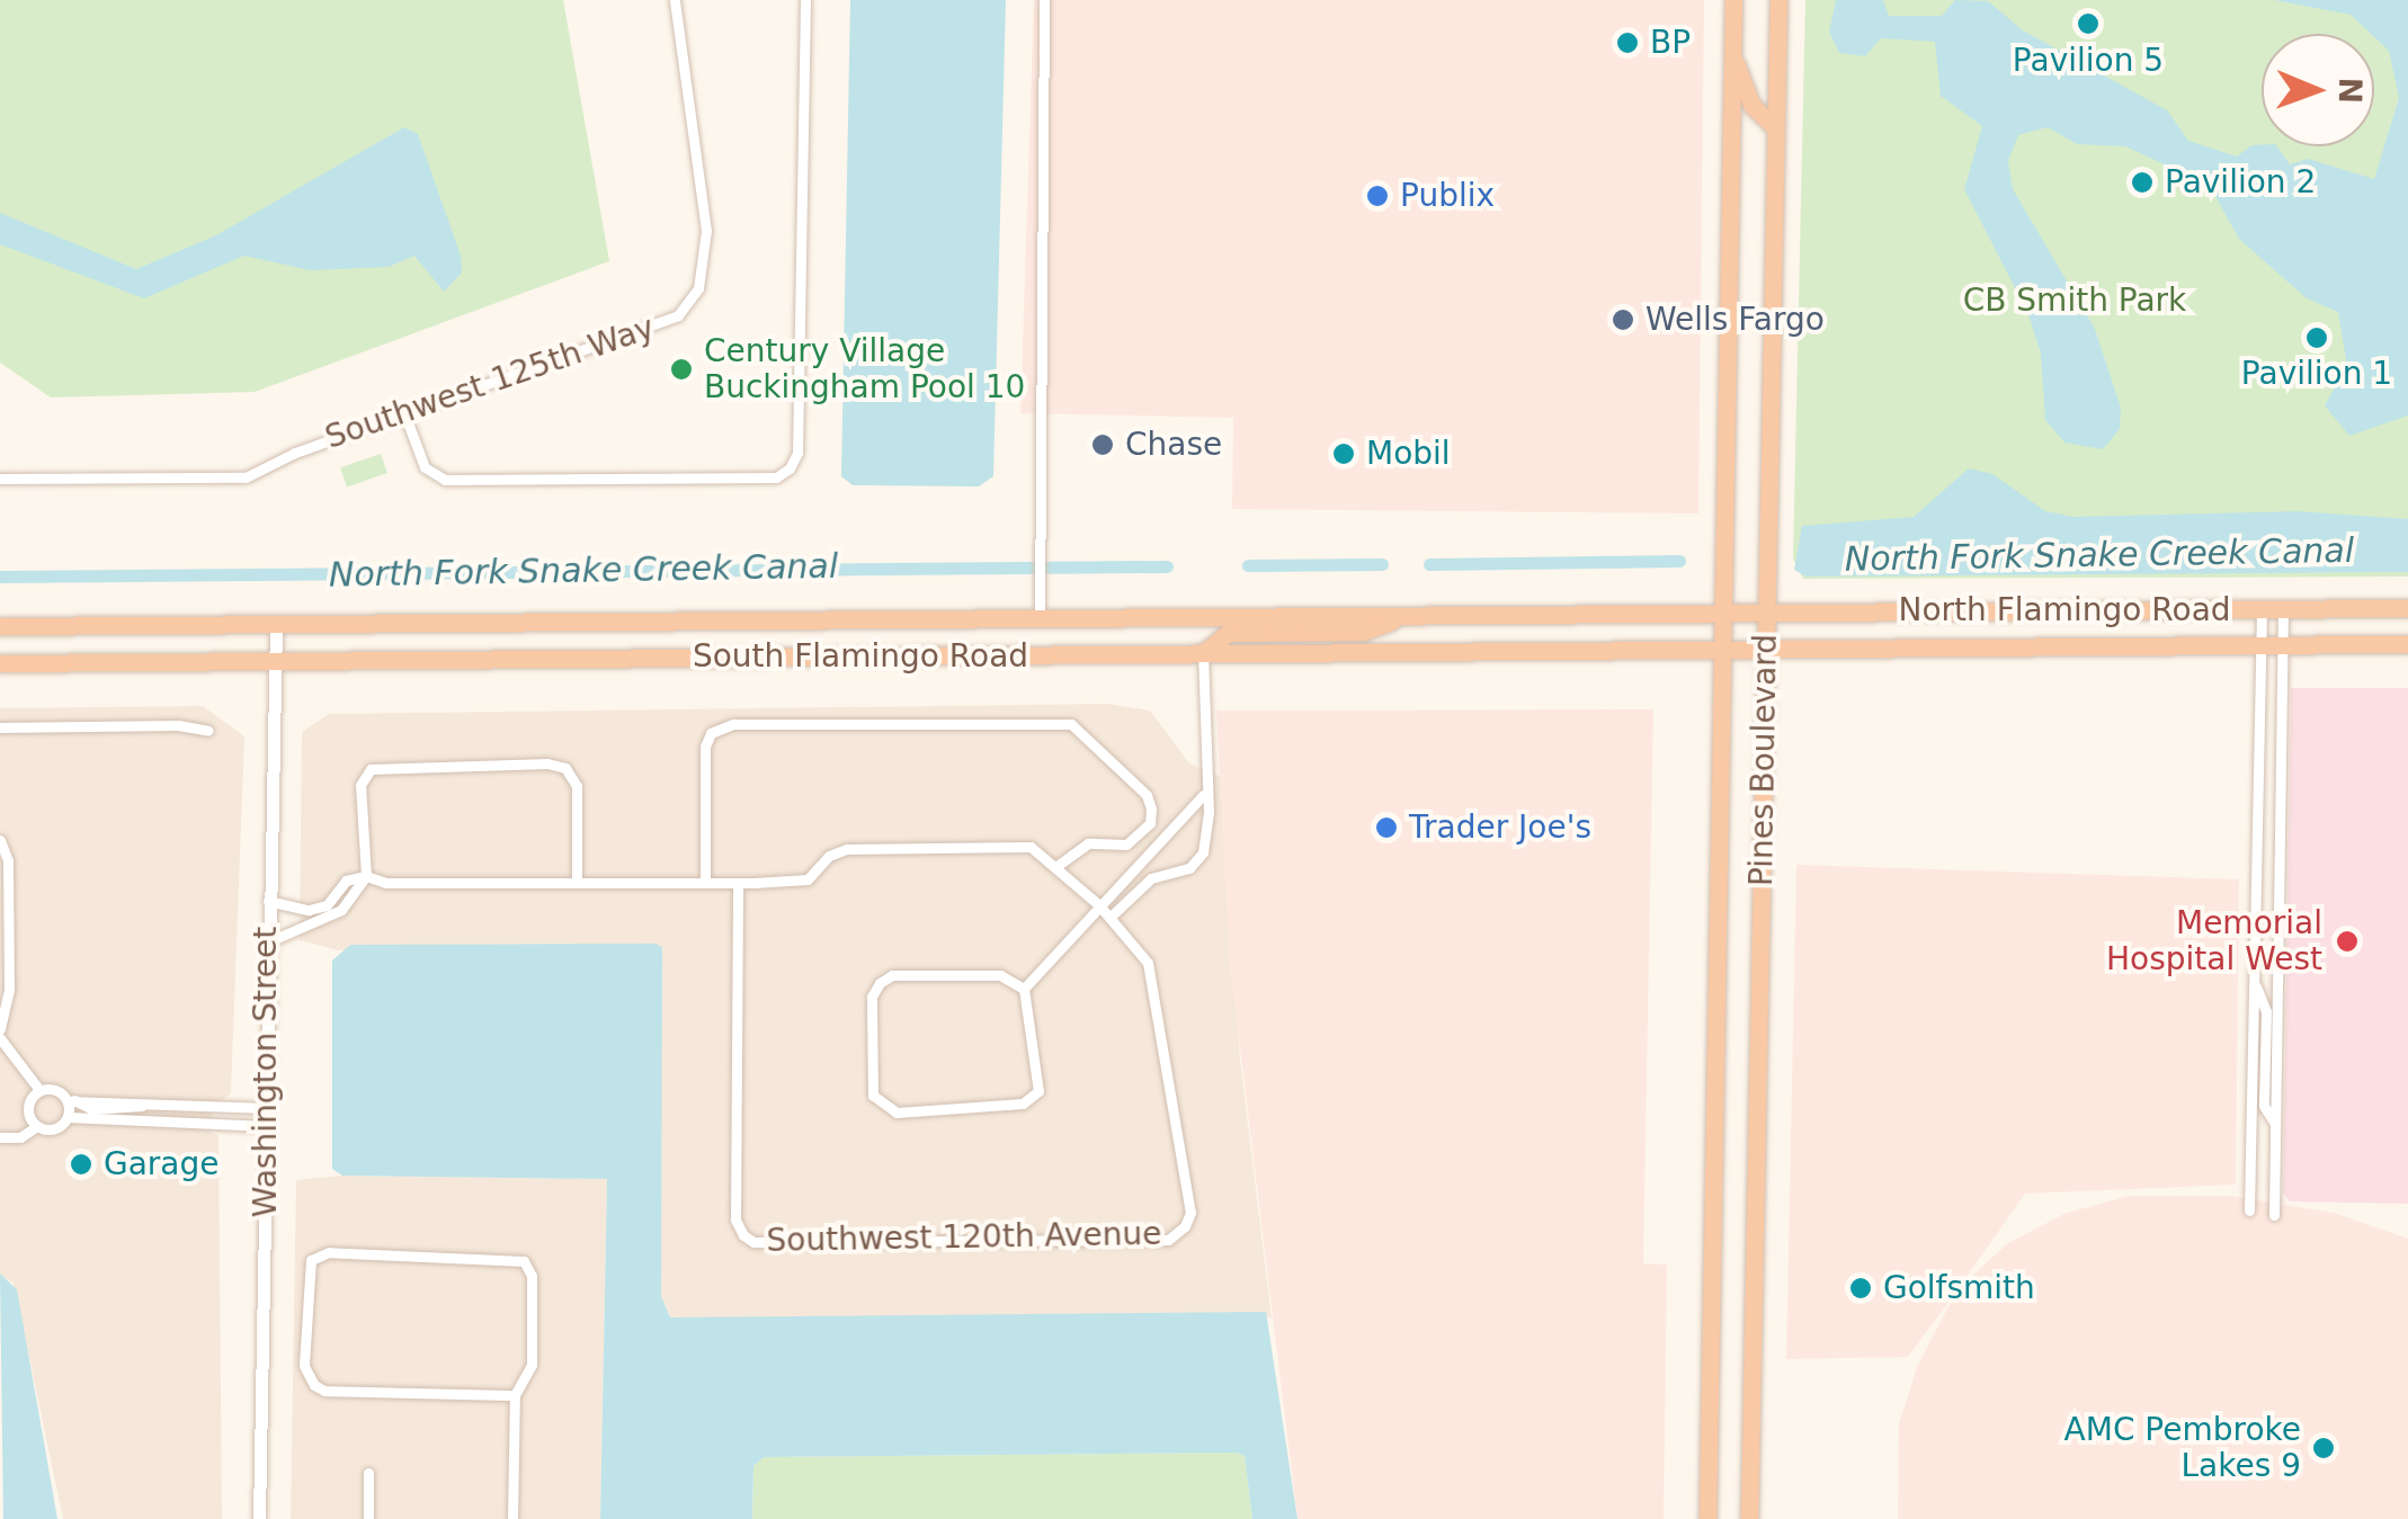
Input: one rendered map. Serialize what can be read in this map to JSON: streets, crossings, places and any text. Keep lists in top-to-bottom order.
{
  "streets": {
    "highway": ["North Flamingo Road", "South Flamingo Road", "Pines Boulevard"],
    "street": ["Southwest 125th Way", "Washington Street", "Southwest 120th Avenue"]
  },
  "crossings": [
    ["North Flamingo Road", "South Flamingo Road"],
    ["North Flamingo Road", "Pines Boulevard"],
    ["South Flamingo Road", "Pines Boulevard"],
    ["South Flamingo Road", "Washington Street"]
  ],
  "water": ["North Fork Snake Creek Canal"],
  "parks": ["CB Smith Park"],
  "places": [
    "Pavilion 5",
    "BP",
    "Pavilion 2",
    "Publix",
    "Wells Fargo",
    "Pavilion 1",
    "Century Village Buckingham Pool 10",
    "Chase",
    "Mobil",
    "Trader Joe's",
    "Memorial Hospital West",
    "Garage",
    "Golfsmith",
    "AMC Pembroke Lakes 9"
  ],
  "north": "right"
}
